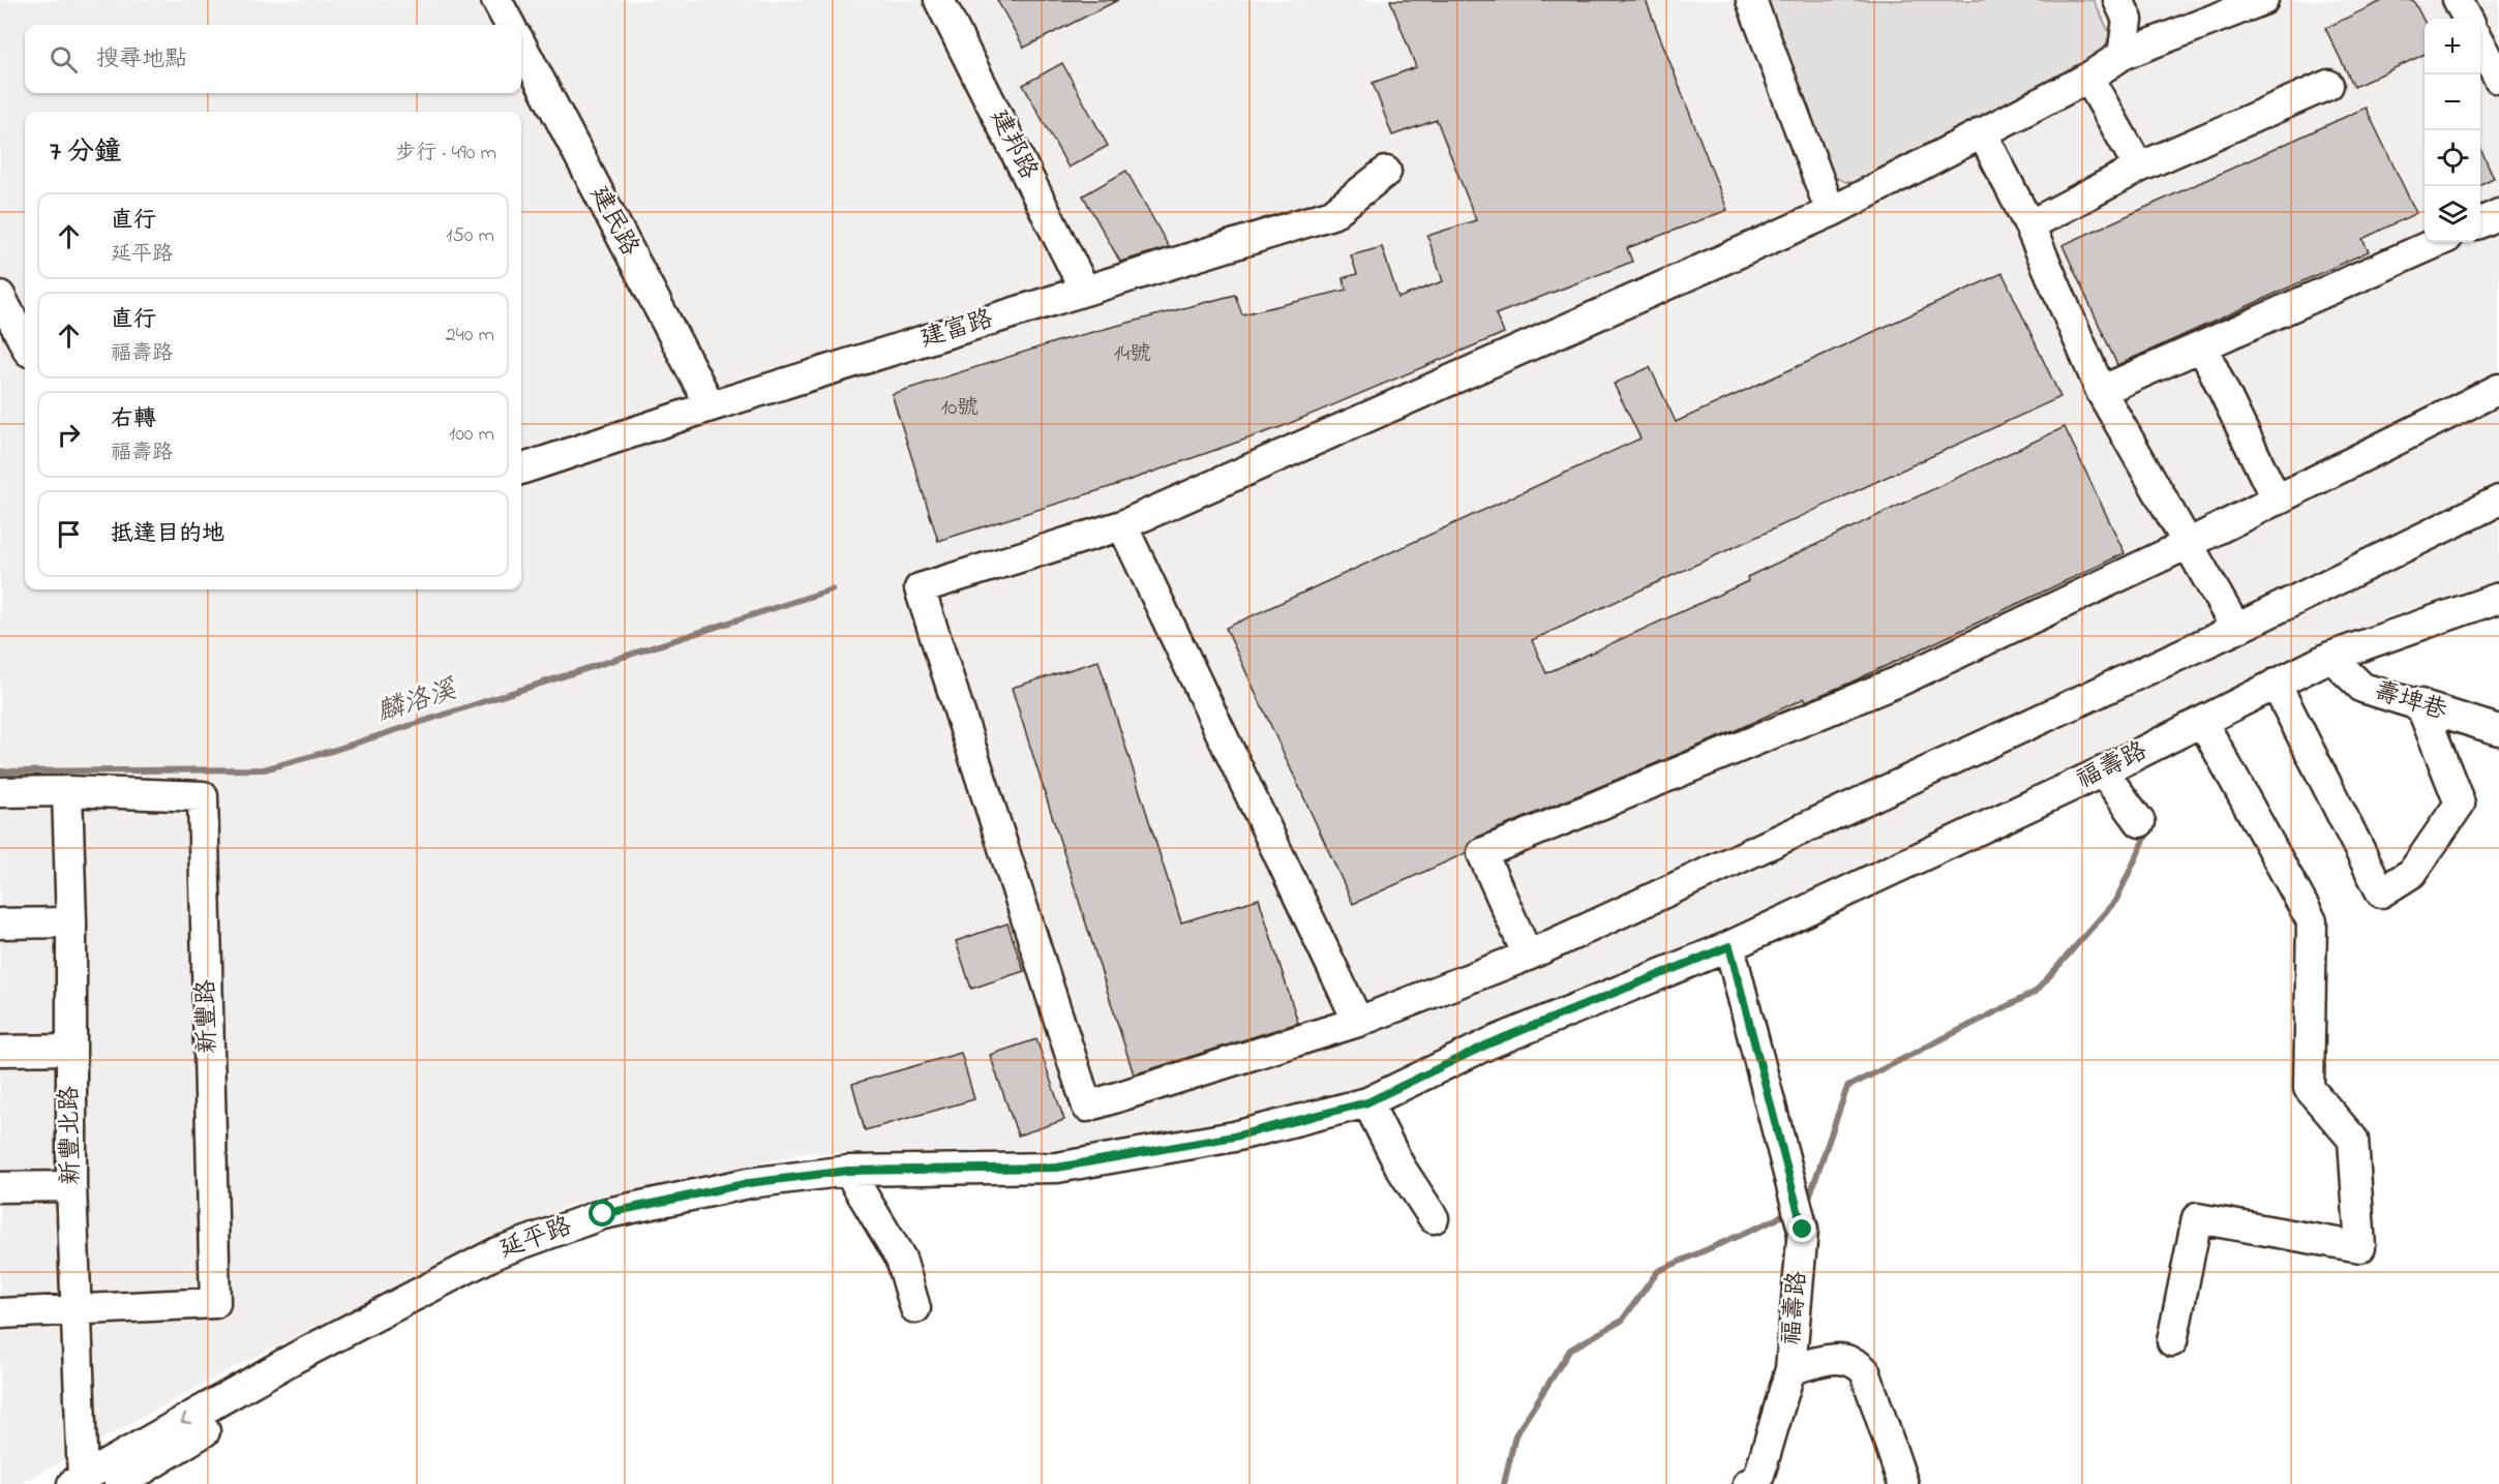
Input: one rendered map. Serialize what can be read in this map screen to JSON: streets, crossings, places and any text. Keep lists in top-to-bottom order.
{
  "streets": {
    "street": [
      "建邦路",
      "建民路",
      "建富路",
      "壽埤巷",
      "福壽路",
      "新豐路",
      "新豐北路",
      "延平路"
    ]
  },
  "crossings": [
    ["建邦路", "建富路"],
    ["建民路", "建富路"],
    ["壽埤巷", "福壽路"],
    ["福壽路", "延平路"],
    ["新豐路", "新豐北路"],
    ["新豐北路", "延平路"]
  ],
  "water": ["麟洛溪"],
  "house_numbers": ["14號", "10號"],
  "page": {
    "map_buttons": ["+", "−"],
    "search": "搜尋地點",
    "heading": ["7 分鐘", "步行 · 490 m"],
    "list": [
      ["直行", "延平路", "150 m"],
      ["直行", "福壽路", "240 m"],
      ["右轉", "福壽路", "100 m"],
      "抵達目的地"
    ]
  }
}
